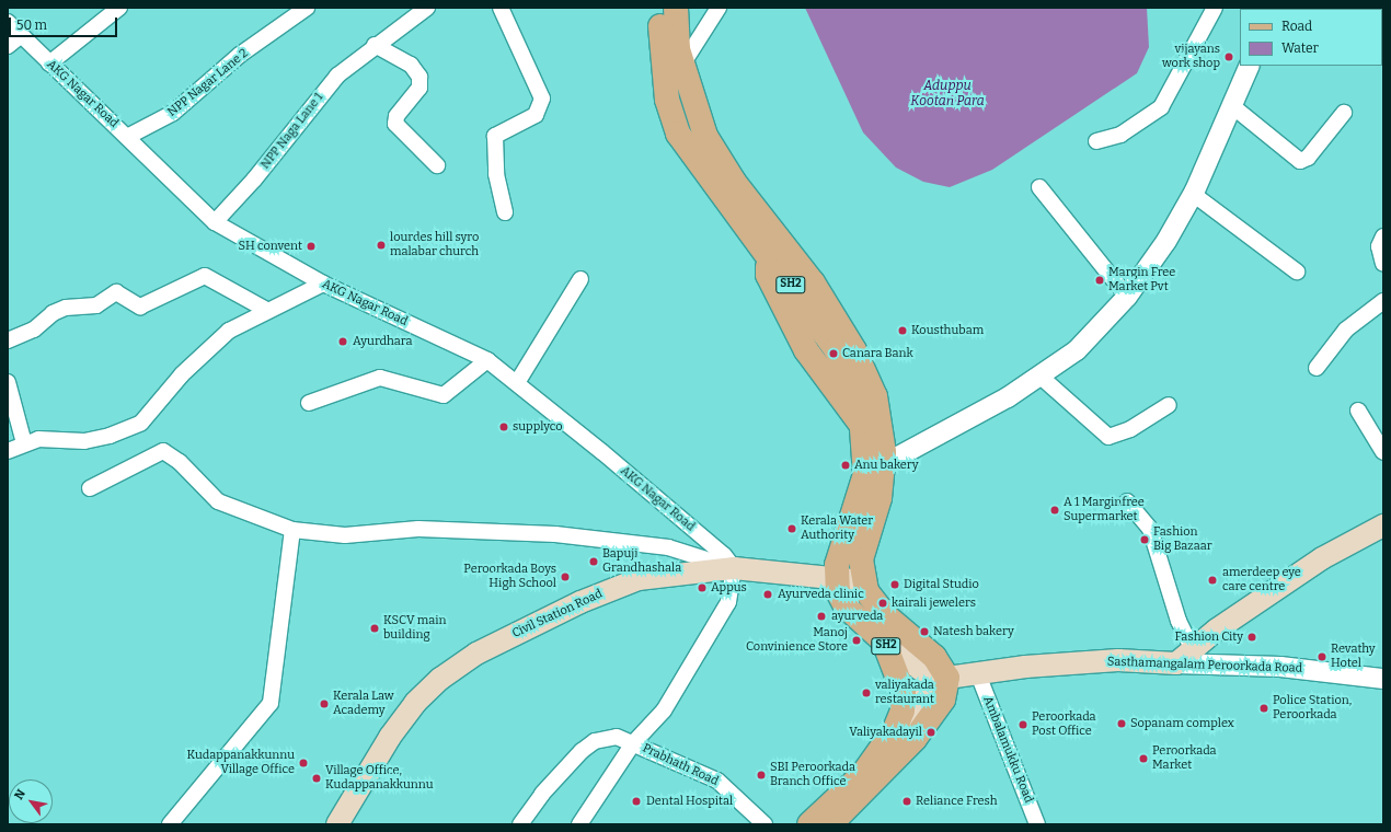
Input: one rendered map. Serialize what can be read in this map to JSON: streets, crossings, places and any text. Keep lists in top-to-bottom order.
{
  "streets": {
    "main road": ["SH2", "Civil Station Road", "Sasthamangalam Peroorkada Road"],
    "street": [
      "NPP Nagar Lane 2",
      "AKG Nagar Road",
      "NPP Naga Lane 1",
      "Ambalamukku Road",
      "Prabhath Road"
    ]
  },
  "crossings": [
    ["NPP Nagar Lane 2", "AKG Nagar Road"],
    ["AKG Nagar Road", "NPP Naga Lane 1"],
    ["AKG Nagar Road", "Civil Station Road"],
    ["SH2", "Civil Station Road"],
    ["Sasthamangalam Peroorkada Road", "Ambalamukku Road"]
  ],
  "water": ["Aduppu Kootan Para"],
  "places": [
    "vijayans work shop",
    "lourdes hill syro malabar church",
    "SH convent",
    "Margin Free Market Pvt",
    "Kousthubam",
    "Ayurdhara",
    "Canara Bank",
    "supplyco",
    "Anu bakery",
    "A 1 Marginfree Supermarket",
    "Kerala Water Authority",
    "Fashion Big Bazaar",
    "Bapuji Grandhashala",
    "Peroorkada Boys High School",
    "amerdeep eye care centre",
    "Digital Studio",
    "Appus",
    "Ayurveda clinic",
    "kairali jewelers",
    "ayurveda",
    "KSCV main building",
    "Natesh bakery",
    "Fashion City",
    "Manoj Convinience Store",
    "Revathy Hotel",
    "valiyakada restaurant",
    "Kerala Law Academy",
    "Police Station, Peroorkada",
    "Sopanam complex",
    "Peroorkada Post Office",
    "Valiyakadayil",
    "Peroorkada Market",
    "Kudappanakkunnu Village Office",
    "SBI Peroorkada Branch Office",
    "Village Office, Kudappanakkunnu",
    "Dental Hospital",
    "Reliance Fresh"
  ],
  "legend": ["Road", "Water"],
  "scale_bar": "50 m",
  "north": "top left"
}
